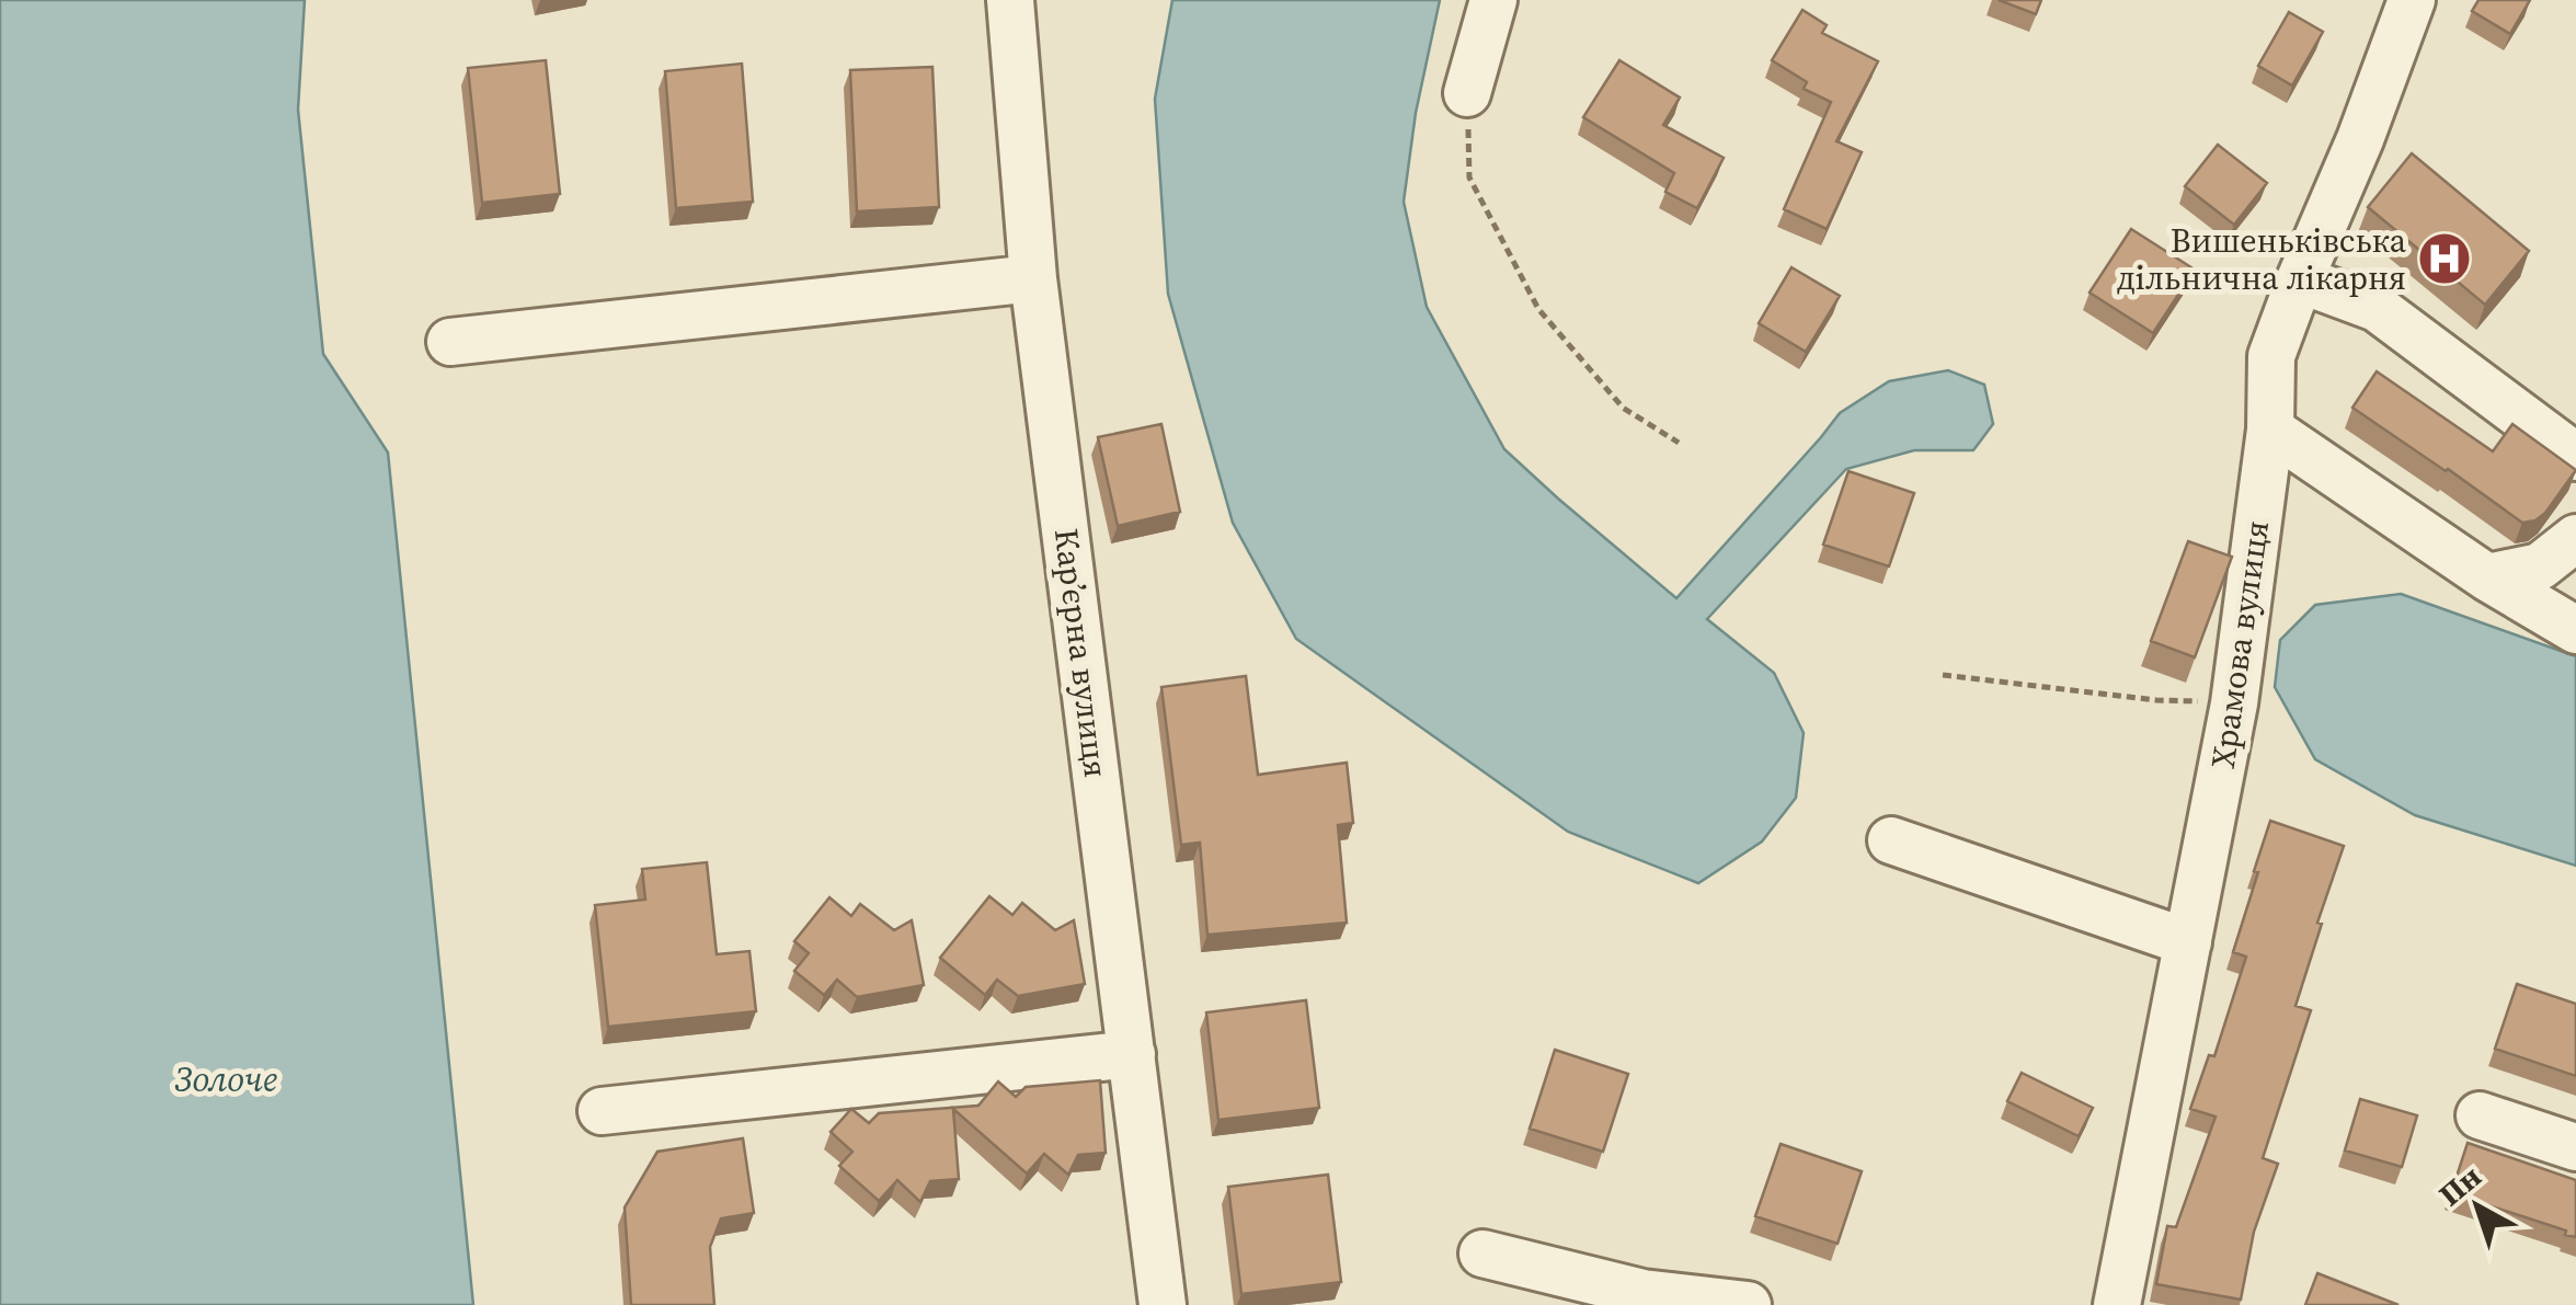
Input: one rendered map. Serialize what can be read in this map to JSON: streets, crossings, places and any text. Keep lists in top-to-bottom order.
{
  "streets": {
    "street": ["Храмова вулиця", "Карʼєрна вулиця"]
  },
  "water": ["Золоче"],
  "places": {
    "hospital": ["Вишеньківська дільнична лікарня"]
  },
  "north": "top left"
}
